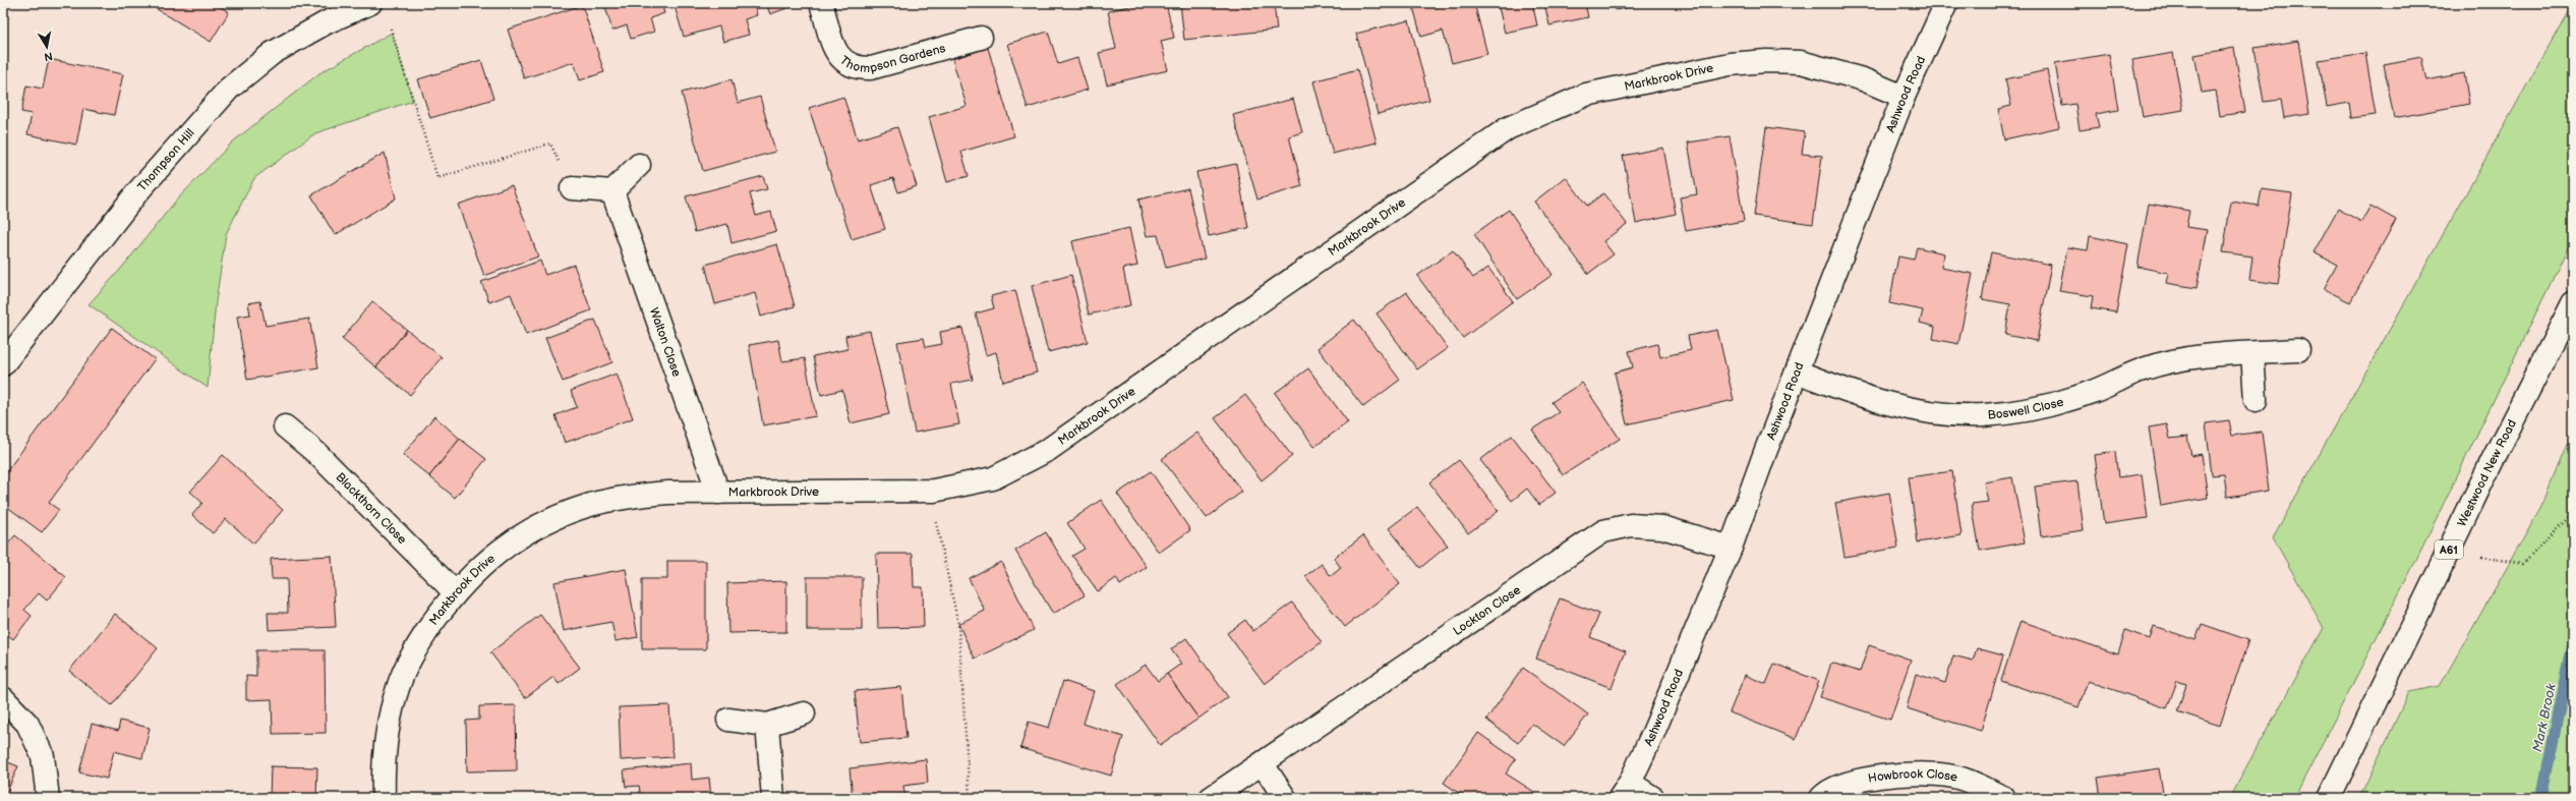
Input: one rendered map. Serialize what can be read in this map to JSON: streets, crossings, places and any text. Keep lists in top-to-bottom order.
{
  "streets": {
    "main road": [
      "Thompson Gardens",
      "Markbrook Drive",
      "Ashwood Road",
      "Thompson Hill",
      "Walton Close",
      "Boswell Close",
      "Westwood New Road",
      "Blackthorn Close",
      "A61",
      "Lockton Close",
      "Howbrook Close"
    ]
  },
  "crossings": [
    ["Markbrook Drive", "Ashwood Road"],
    ["Markbrook Drive", "Walton Close"],
    ["Markbrook Drive", "Blackthorn Close"],
    ["Ashwood Road", "Boswell Close"],
    ["Ashwood Road", "Lockton Close"]
  ],
  "water": ["Mark Brook"],
  "north": "bottom"
}
